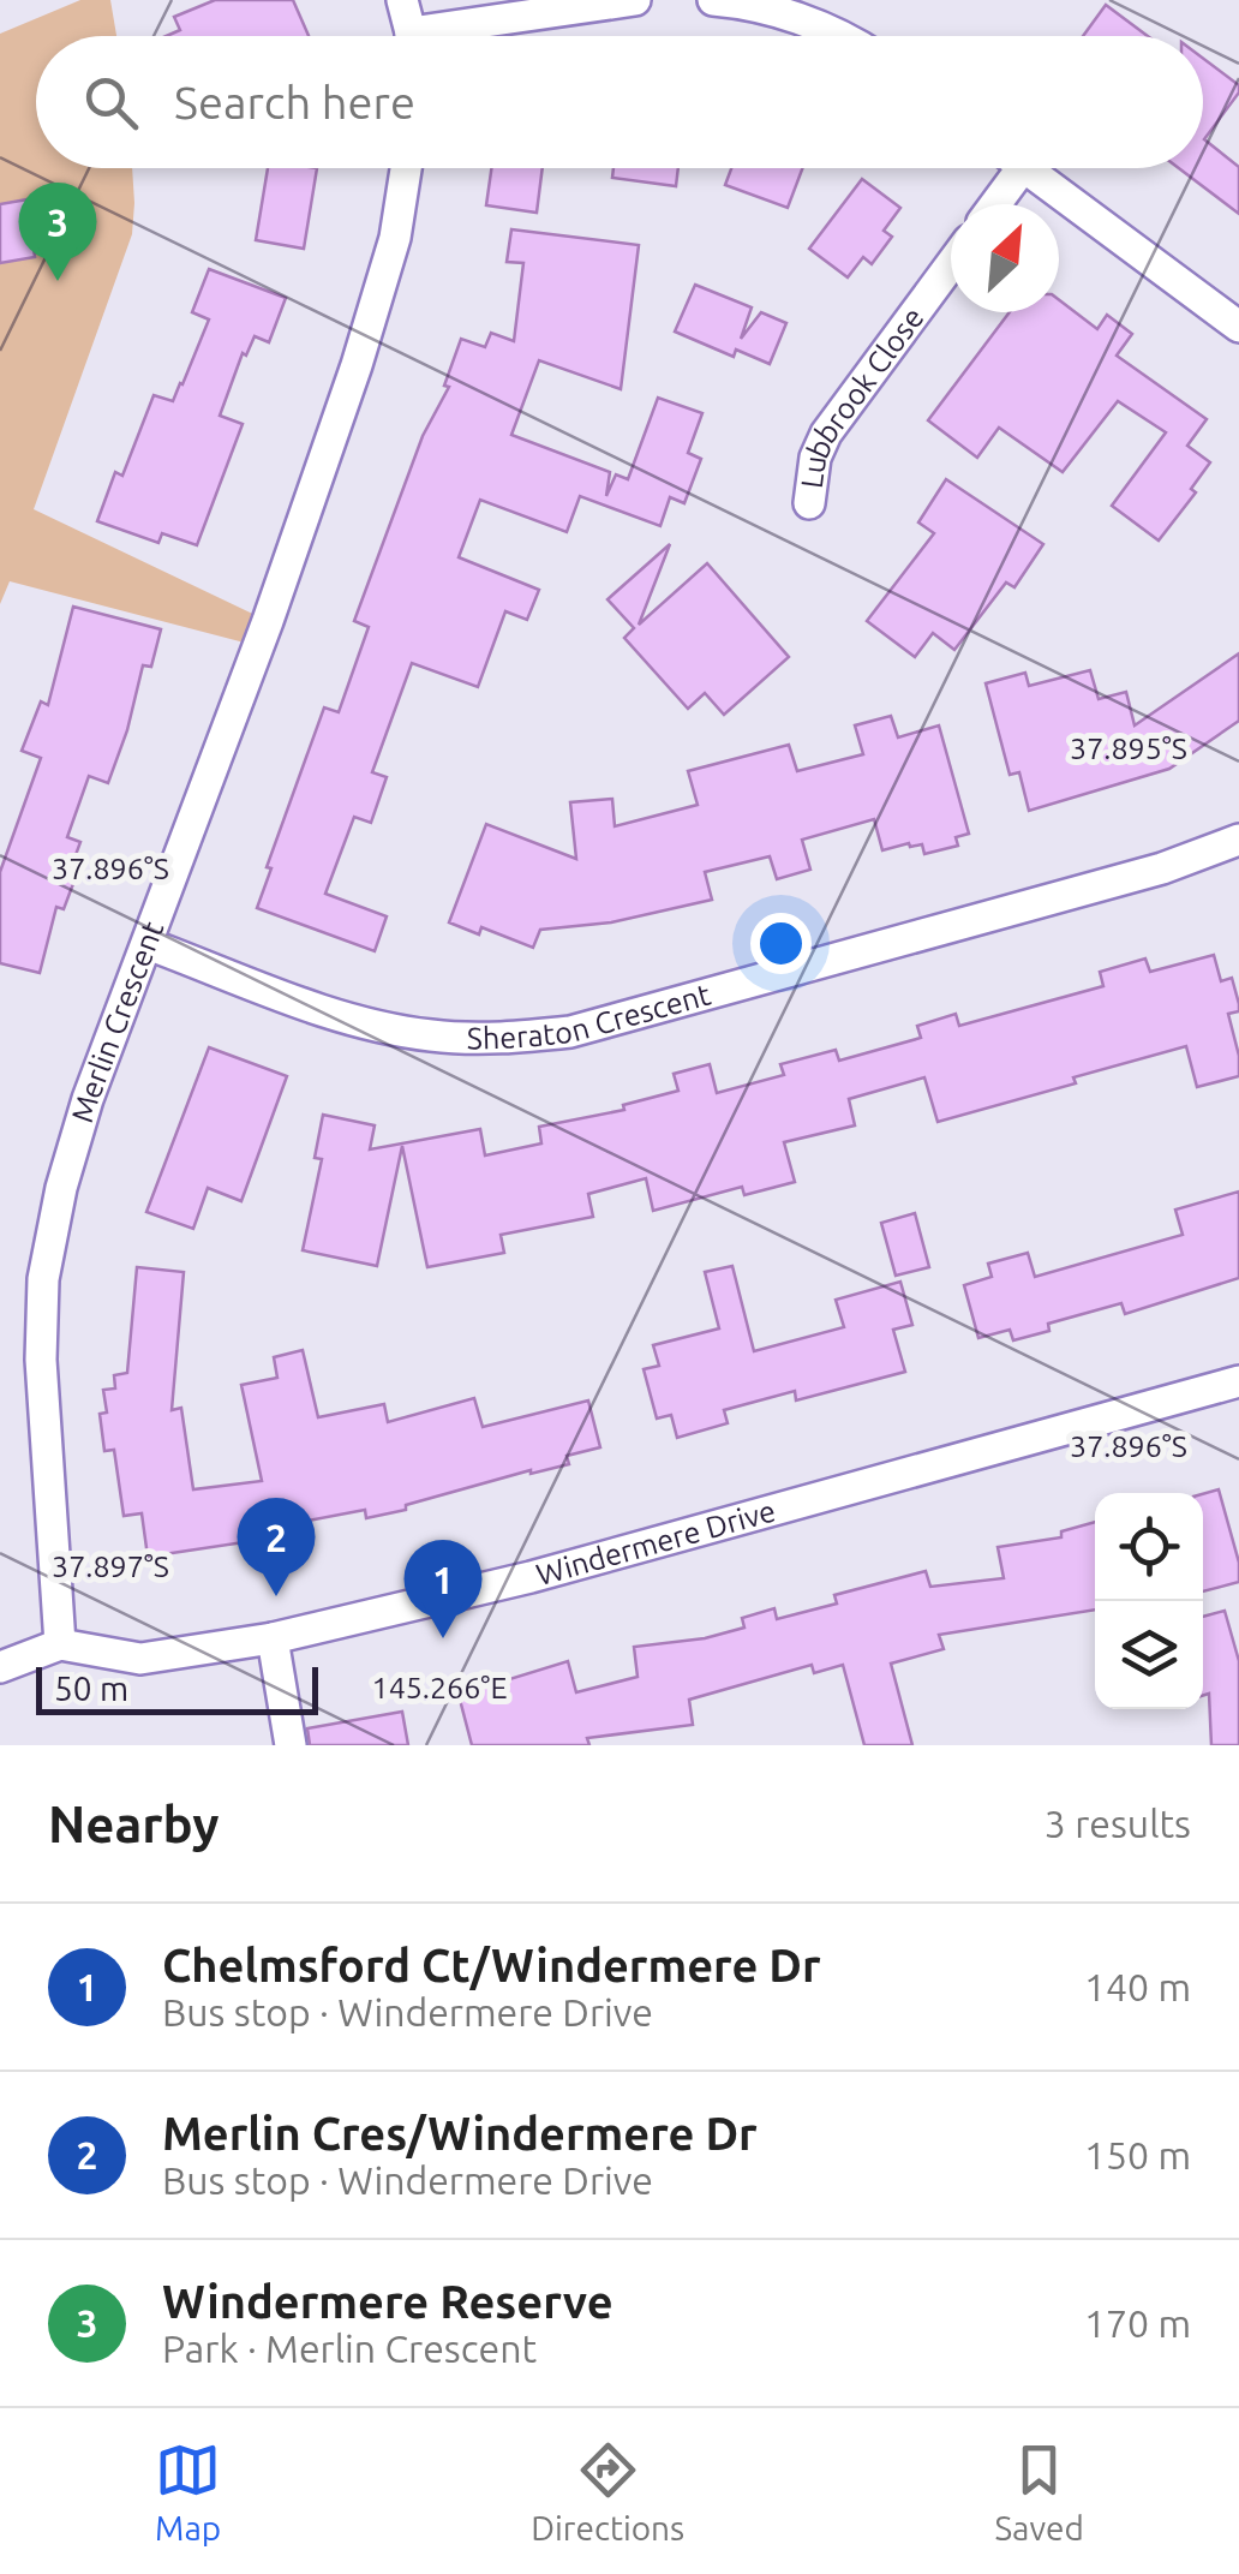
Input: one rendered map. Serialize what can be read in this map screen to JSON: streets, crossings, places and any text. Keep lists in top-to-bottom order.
{
  "streets": {
    "street": [
      "Lubbrook Close",
      "Sheraton Crescent",
      "Merlin Crescent",
      "Windermere Drive"
    ]
  },
  "crossings": [
    ["Sheraton Crescent", "Merlin Crescent"],
    ["Merlin Crescent", "Windermere Drive"]
  ],
  "scale_bar": "50 m",
  "north": "top right",
  "page": {
    "search": "Search here",
    "pins": ["3", "2", "1"],
    "scale": "50 m",
    "heading": ["Nearby", "3 results"],
    "list": [
      {
        "mark": "1",
        "name": "Chelmsford Ct/Windermere Dr",
        "note": "Bus stop · Windermere Drive",
        "value": "140 m"
      },
      {
        "mark": "2",
        "name": "Merlin Cres/Windermere Dr",
        "note": "Bus stop · Windermere Drive",
        "value": "150 m"
      },
      {
        "mark": "3",
        "name": "Windermere Reserve",
        "note": "Park · Merlin Crescent",
        "value": "170 m"
      }
    ],
    "nav": ["Map", "Directions", "Saved"]
  },
  "coordinates": [
    "37.895°S",
    "37.896°S",
    "37.897°S",
    "145.266°E"
  ]
}
